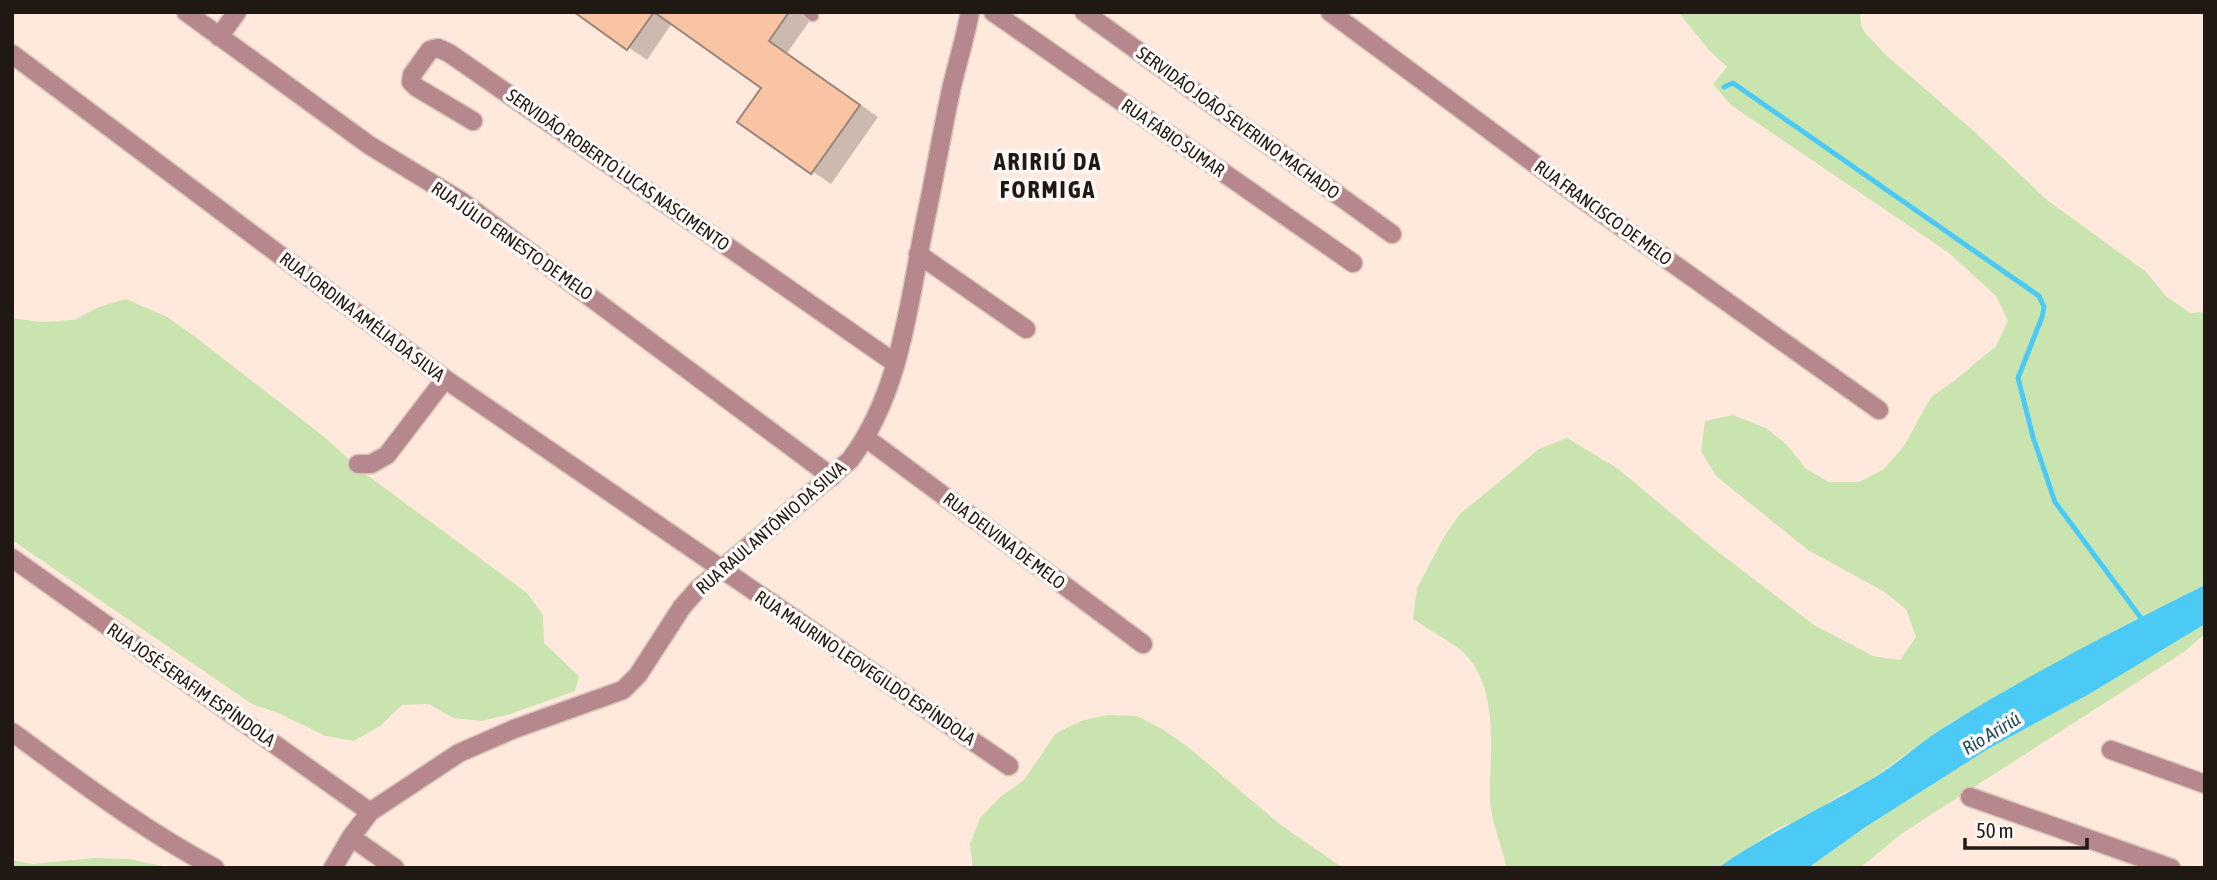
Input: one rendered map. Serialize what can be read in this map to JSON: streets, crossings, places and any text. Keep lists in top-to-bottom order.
{
  "streets": {
    "street": [
      "SERVIDÃO JOÃO SEVERINO MACHADO",
      "RUA FÁBIO SUMAR",
      "SERVIDÃO ROBERTO LUCAS NASCIMENTO",
      "RUA FRANCISCO DE MELO",
      "RUA JÚLIO ERNESTO DE MELO",
      "RUA JORDINA AMÉLIA DA SILVA",
      "RUA RAUL ANTÔNIO DA SILVA",
      "RUA DELVINA DE MELO",
      "RUA MAURINO LEOVEGILDO ESPÍNDOLA",
      "RUA JOSÉ SERAFIM ESPÍNDOLA"
    ]
  },
  "crossings": [
    ["SERVIDÃO ROBERTO LUCAS NASCIMENTO", "RUA RAUL ANTÔNIO DA SILVA"],
    ["RUA JÚLIO ERNESTO DE MELO", "RUA RAUL ANTÔNIO DA SILVA"],
    ["RUA JORDINA AMÉLIA DA SILVA", "RUA RAUL ANTÔNIO DA SILVA"],
    ["RUA JORDINA AMÉLIA DA SILVA", "RUA MAURINO LEOVEGILDO ESPÍNDOLA"],
    ["RUA RAUL ANTÔNIO DA SILVA", "RUA DELVINA DE MELO"],
    ["RUA RAUL ANTÔNIO DA SILVA", "RUA MAURINO LEOVEGILDO ESPÍNDOLA"],
    ["RUA RAUL ANTÔNIO DA SILVA", "RUA JOSÉ SERAFIM ESPÍNDOLA"]
  ],
  "districts": ["ARIRIÚ DA FORMIGA"],
  "water": ["Rio Aririú"],
  "scale_bar": "50 m"
}
